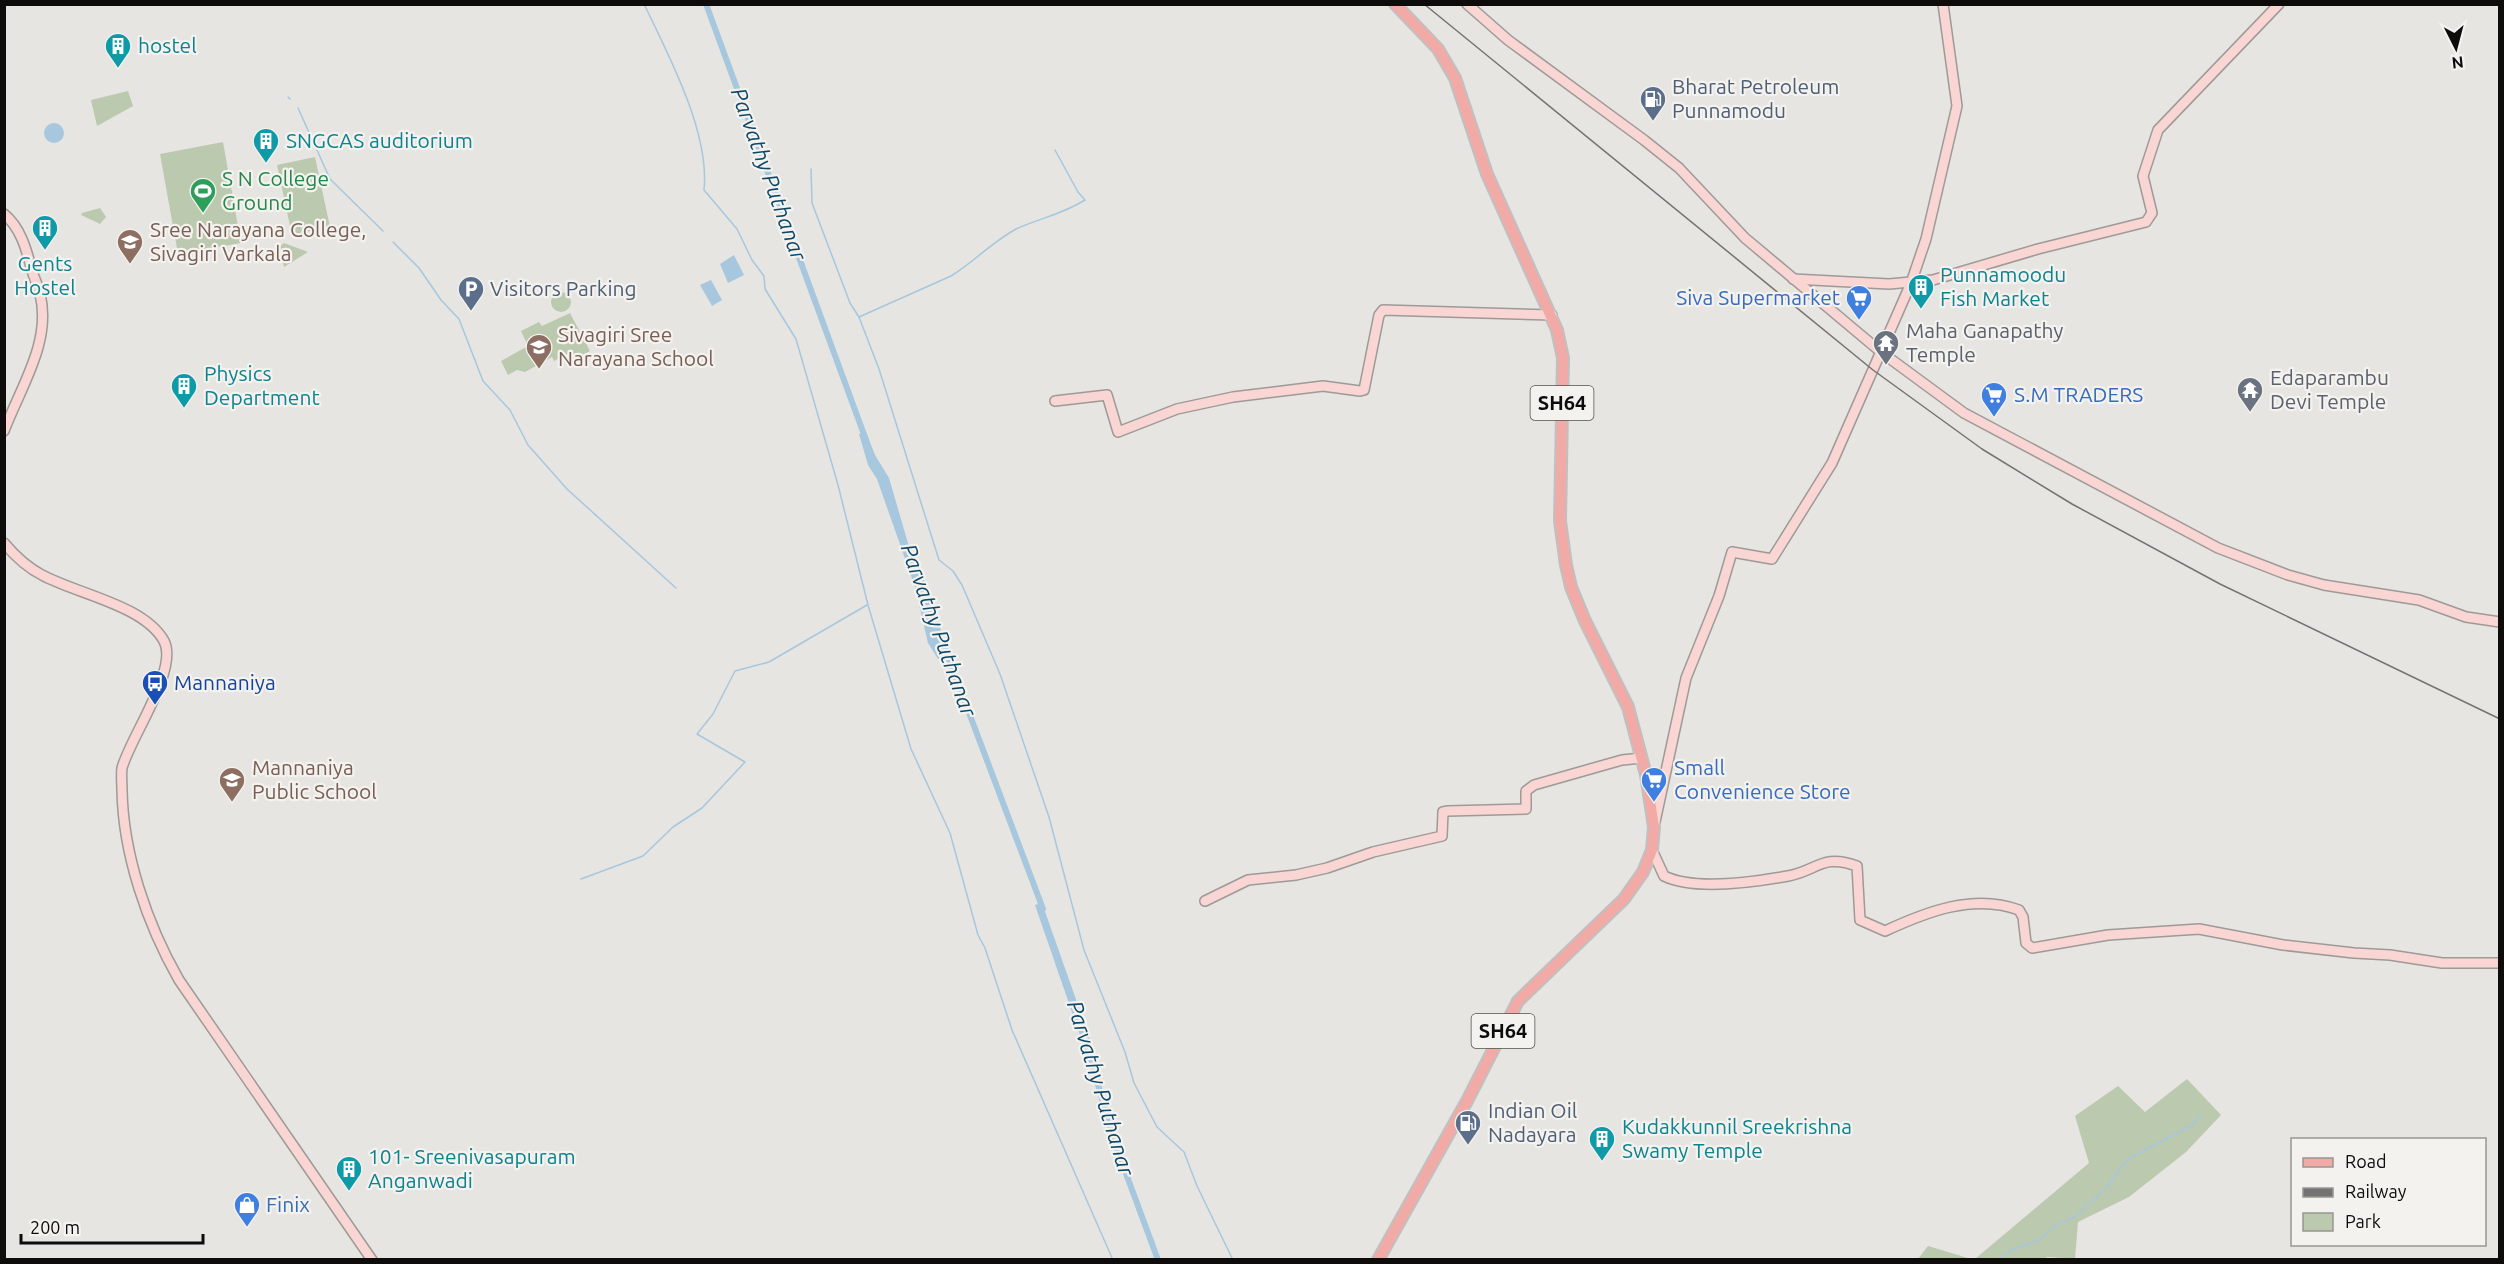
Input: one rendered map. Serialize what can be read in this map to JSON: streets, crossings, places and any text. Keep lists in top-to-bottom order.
{
  "streets": {
    "main road": ["SH64"]
  },
  "water": ["Parvathy Puthanar"],
  "places": {
    "building": [
      "hostel",
      "SNGCAS auditorium",
      "Gents Hostel",
      "Punnamoodu Fish Market",
      "Physics Department",
      "Kudakkunnil Sreekrishna Swamy Temple",
      "101- Sreenivasapuram Anganwadi"
    ],
    "fuel station": ["Bharat Petroleum Punnamodu", "Indian Oil Nadayara"],
    "sports": ["S N College Ground"],
    "school or university": ["Sree Narayana College, Sivagiri Varkala", "Sivagiri Sree Narayana School", "Mannaniya Public School"],
    "parking": ["Visitors Parking"],
    "supermarket": ["Siva Supermarket", "S.M TRADERS", "Small Convenience Store"],
    "temple": ["Maha Ganapathy Temple", "Edaparambu Devi Temple"],
    "bus stop": ["Mannaniya"],
    "shop": ["Finix"]
  },
  "legend": ["Road", "Railway", "Park"],
  "scale_bar": "200 m",
  "north": "bottom"
}
